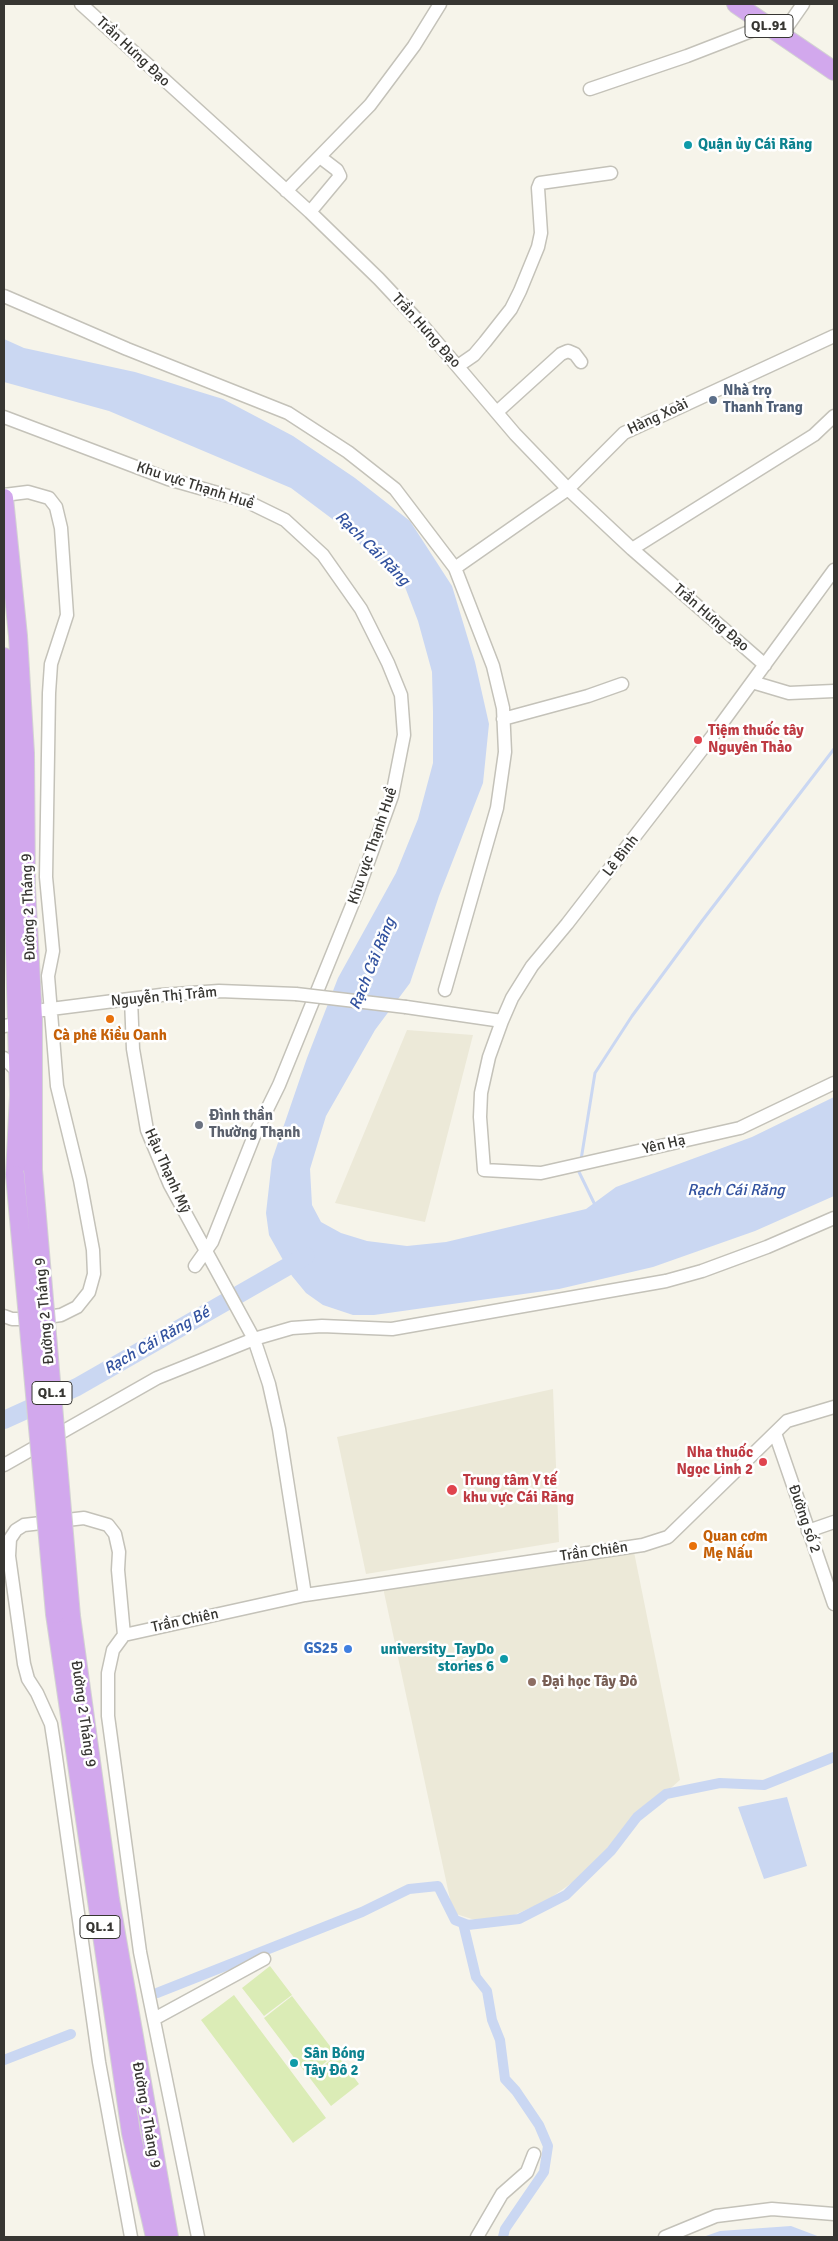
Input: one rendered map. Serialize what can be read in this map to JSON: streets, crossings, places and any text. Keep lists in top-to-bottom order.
{
  "streets": {
    "highway": ["QL.91", "Đường 2 Tháng 9", "QL.1"],
    "street": [
      "Trần Hưng Đạo",
      "Hàng Xoài",
      "Khu vực Thạnh Huề",
      "Lê Bình",
      "Nguyễn Thị Trâm",
      "Yên Hạ",
      "Hậu Thạnh Mỹ",
      "Đường số 2",
      "Trần Chiên"
    ]
  },
  "crossings": [
    ["Trần Hưng Đạo", "Hàng Xoài"],
    ["Trần Hưng Đạo", "Lê Bình"],
    ["Khu vực Thạnh Huề", "Hậu Thạnh Mỹ"],
    ["Lê Bình", "Nguyễn Thị Trâm"],
    ["Lê Bình", "Yên Hạ"],
    ["Đường 2 Tháng 9", "Nguyễn Thị Trâm"],
    ["Nguyễn Thị Trâm", "Hậu Thạnh Mỹ"],
    ["Đường số 2", "Trần Chiên"]
  ],
  "water": ["Rạch Cái Răng", "Rạch Cái Răng Bé"],
  "places": [
    "Quận ủy Cái Răng",
    "Nhà trọ Thanh Trang",
    "Tiệm thuốc tây Nguyên Thảo",
    "Cà phê Kiều Oanh",
    "Đình thần Thường Thạnh",
    "Nha thuốc Ngọc Linh 2",
    "Trung tâm Y tế khu vực Cái Răng",
    "Quan cơm Mẹ Nấu",
    "GS25",
    "university_TayDo stories 6",
    "Đại học Tây Đô",
    "Sân Bóng Tây Đô 2"
  ]
}
